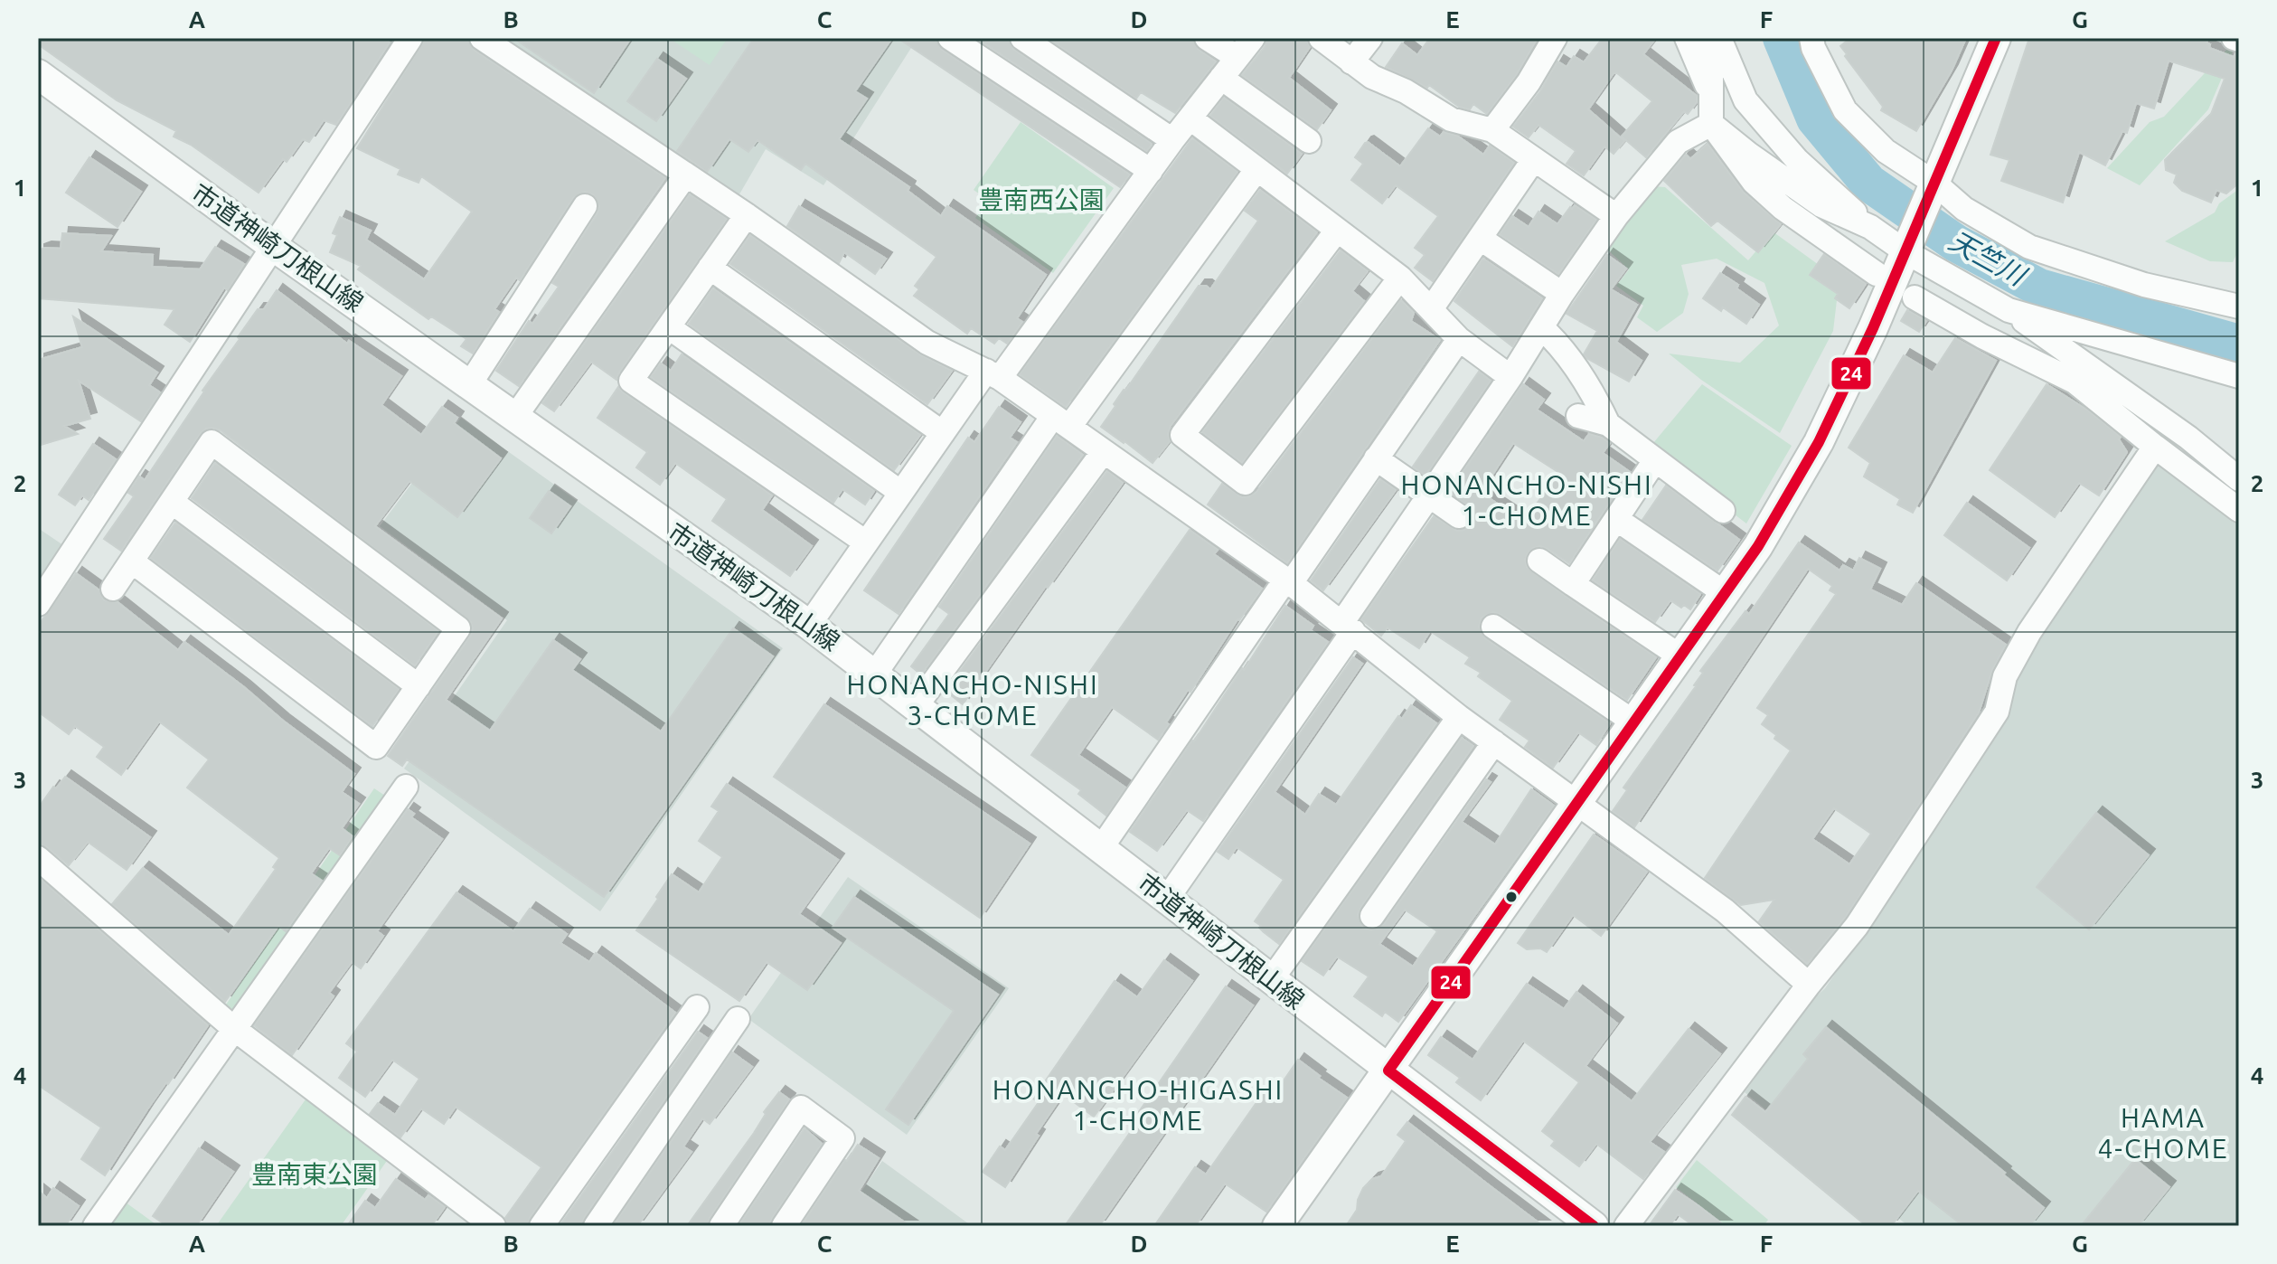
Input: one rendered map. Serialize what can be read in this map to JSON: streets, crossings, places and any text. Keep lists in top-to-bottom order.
{
  "streets": {
    "street": ["市道神崎刀根山線"]
  },
  "districts": [
    "HONANCHO-NISHI 1-CHOME",
    "HONANCHO-NISHI 3-CHOME",
    "HONANCHO-HIGASHI 1-CHOME",
    "HAMA 4-CHOME"
  ],
  "water": ["天竺川"],
  "parks": ["豊南西公園", "豊南東公園"],
  "lines": ["transit line 24"],
  "grid": {
    "columns": [
      "A",
      "B",
      "C",
      "D",
      "E",
      "F",
      "G"
    ],
    "rows": [
      "1",
      "2",
      "3",
      "4"
    ]
  }
}
